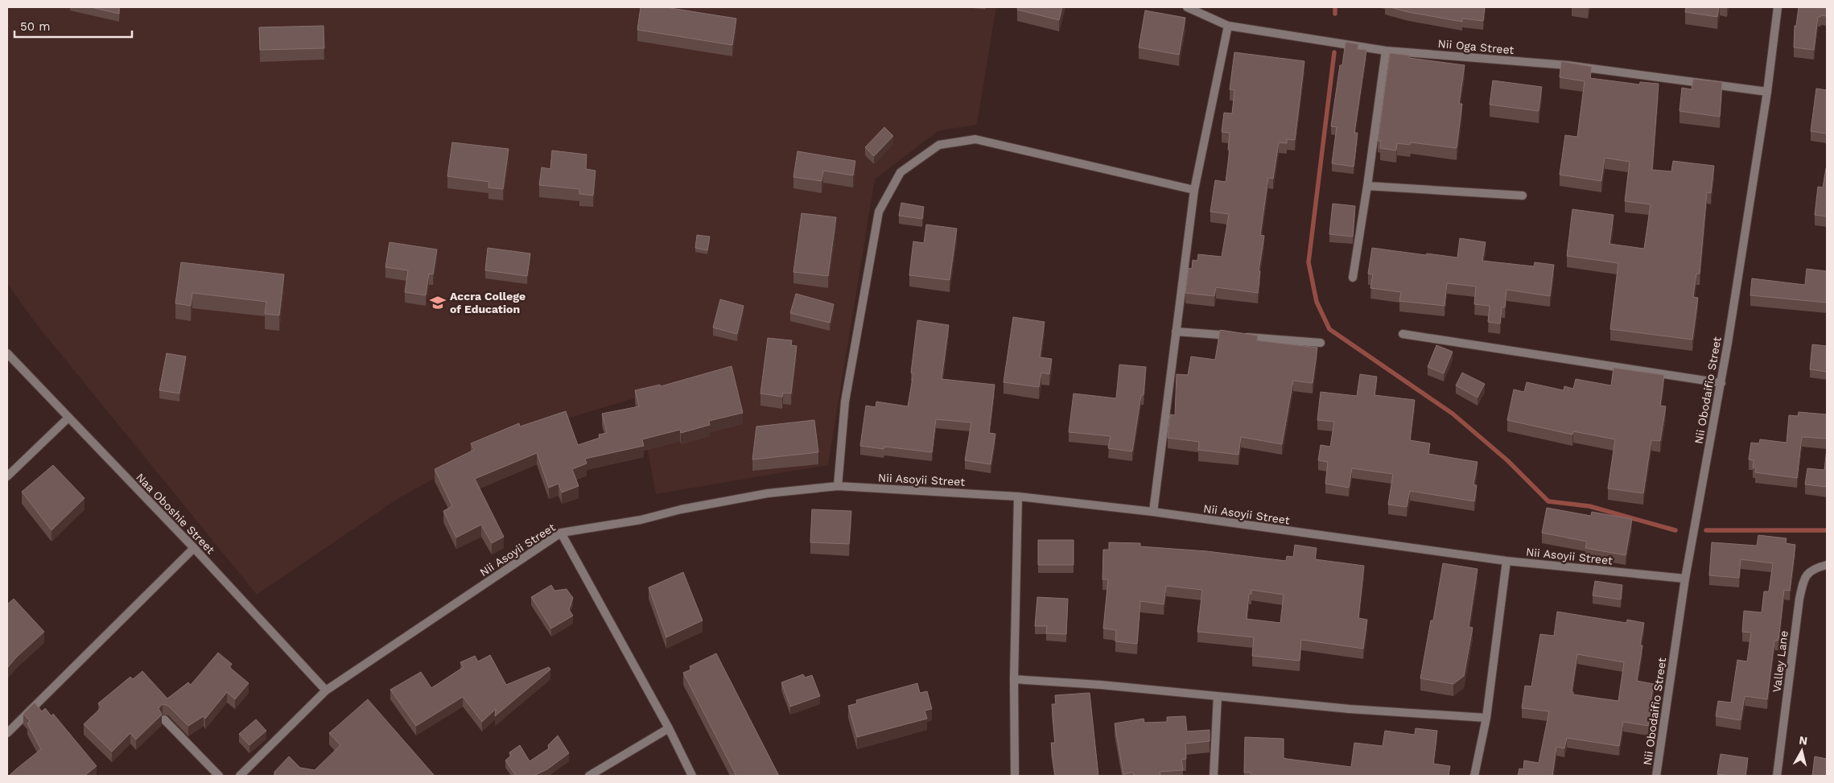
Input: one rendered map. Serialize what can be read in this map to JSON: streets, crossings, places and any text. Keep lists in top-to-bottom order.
{
  "streets": {
    "street": [
      "Nii Oga Street",
      "Nii Obodaifio Street",
      "Nii Asoyii Street",
      "Naa Oboshie Street",
      "Valley Lane"
    ]
  },
  "crossings": [
    ["Nii Oga Street", "Nii Obodaifio Street"],
    ["Nii Obodaifio Street", "Nii Asoyii Street"],
    ["Nii Asoyii Street", "Naa Oboshie Street"]
  ],
  "places": {
    "school or university": ["Accra College of Education"]
  },
  "scale_bar": "50 m",
  "north": "top"
}
